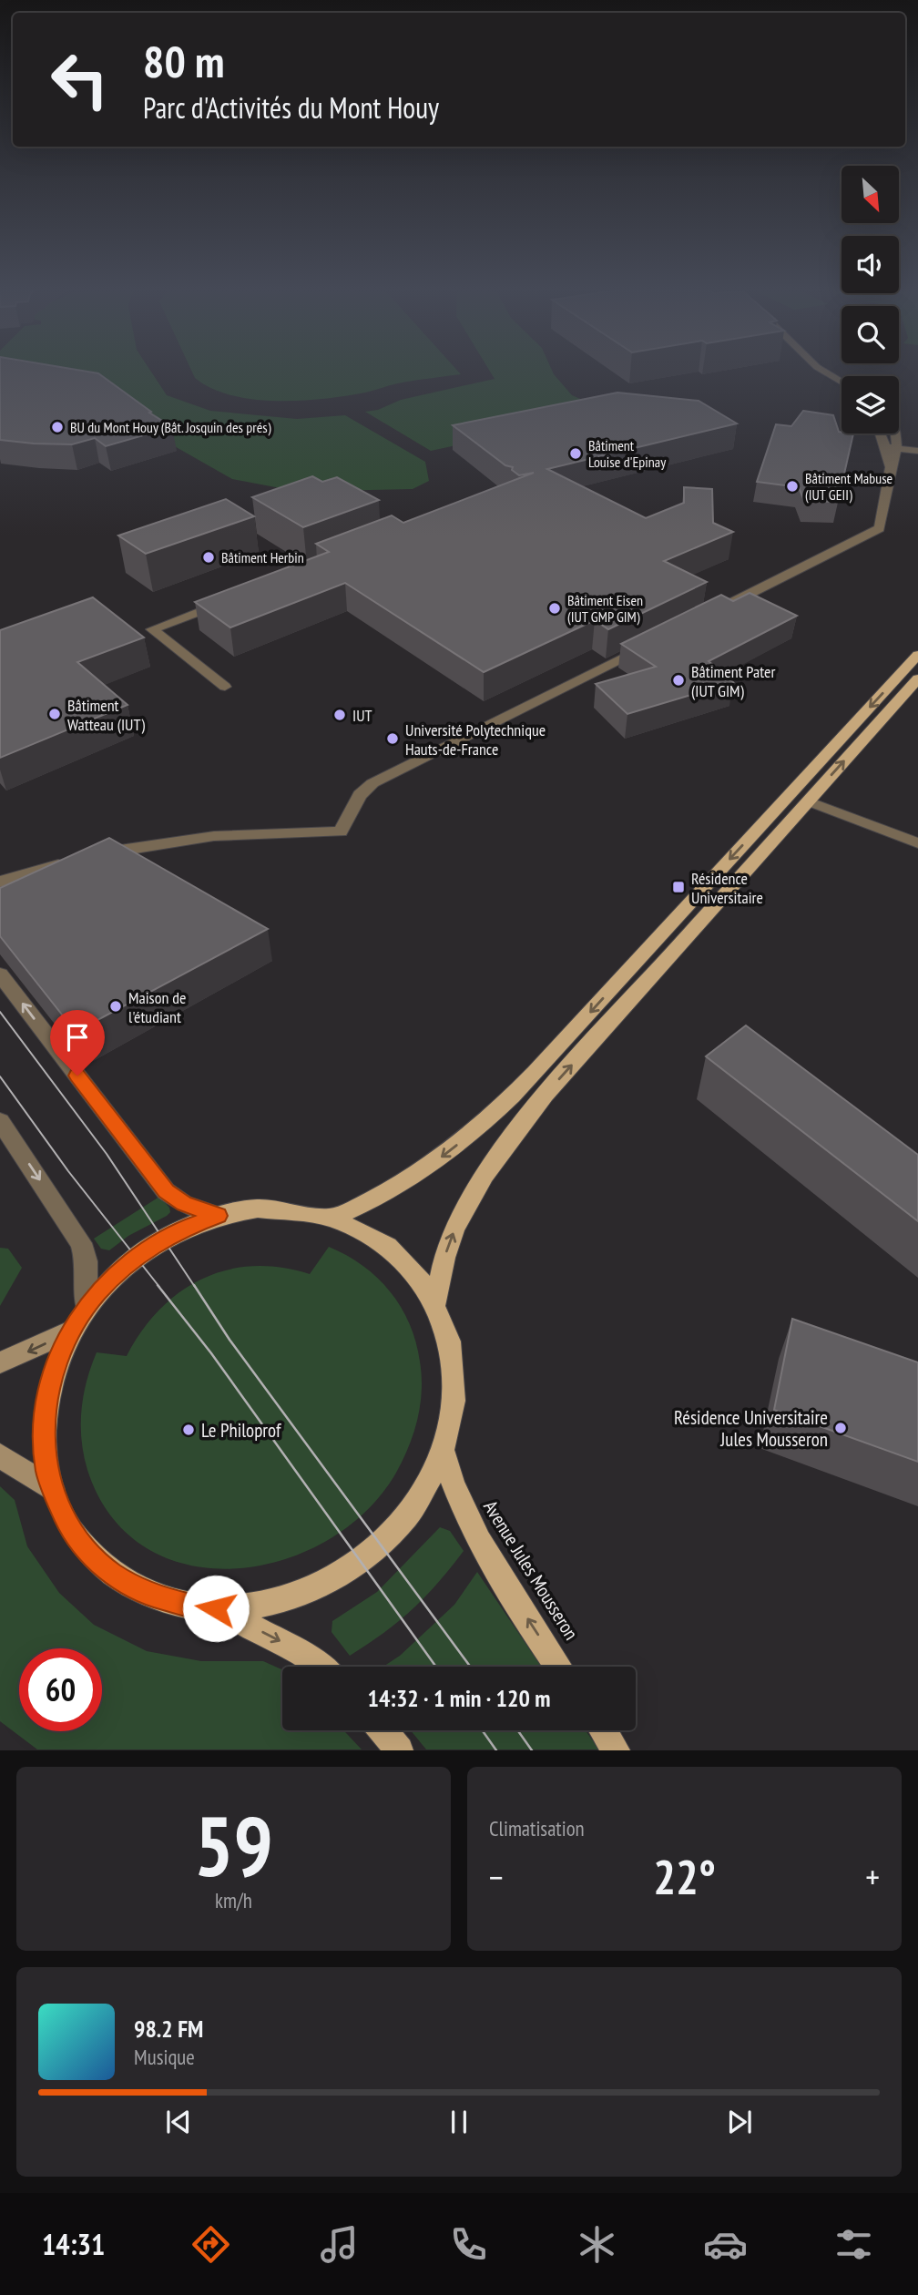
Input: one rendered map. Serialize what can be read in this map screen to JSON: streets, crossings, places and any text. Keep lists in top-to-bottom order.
{
  "streets": {
    "main road": ["Avenue Jules Mousseron"]
  },
  "one_way": ["Avenue Jules Mousseron"],
  "places": {
    "other": [
      "BU du Mont Houy (Bât. Josquin des prés)",
      "Bâtiment Louise d'Epinay",
      "Bâtiment Mabuse (IUT GEII)",
      "Bâtiment Herbin",
      "Bâtiment Eisen (IUT GMP GIM)",
      "Bâtiment Pater (IUT GIM)",
      "Bâtiment Watteau (IUT)",
      "IUT",
      "Université Polytechnique Hauts-de-France",
      "Maison de l'étudiant",
      "Résidence Universitaire Jules Mousseron",
      "Le Philoprof"
    ],
    "transit": ["Résidence Universitaire"]
  },
  "north": "bottom right",
  "page": {
    "turn": ["80 m", "Parc d'Activités du Mont Houy"],
    "limit": "60",
    "trip": "14:32 · 1 min · 120 m",
    "tile": [
      ["59", "km/h"],
      "Climatisation"
    ],
    "heat": ["−", "22°", "+"],
    "song": ["98.2 FM", "Musique"],
    "tabs": "14:31"
  }
}
